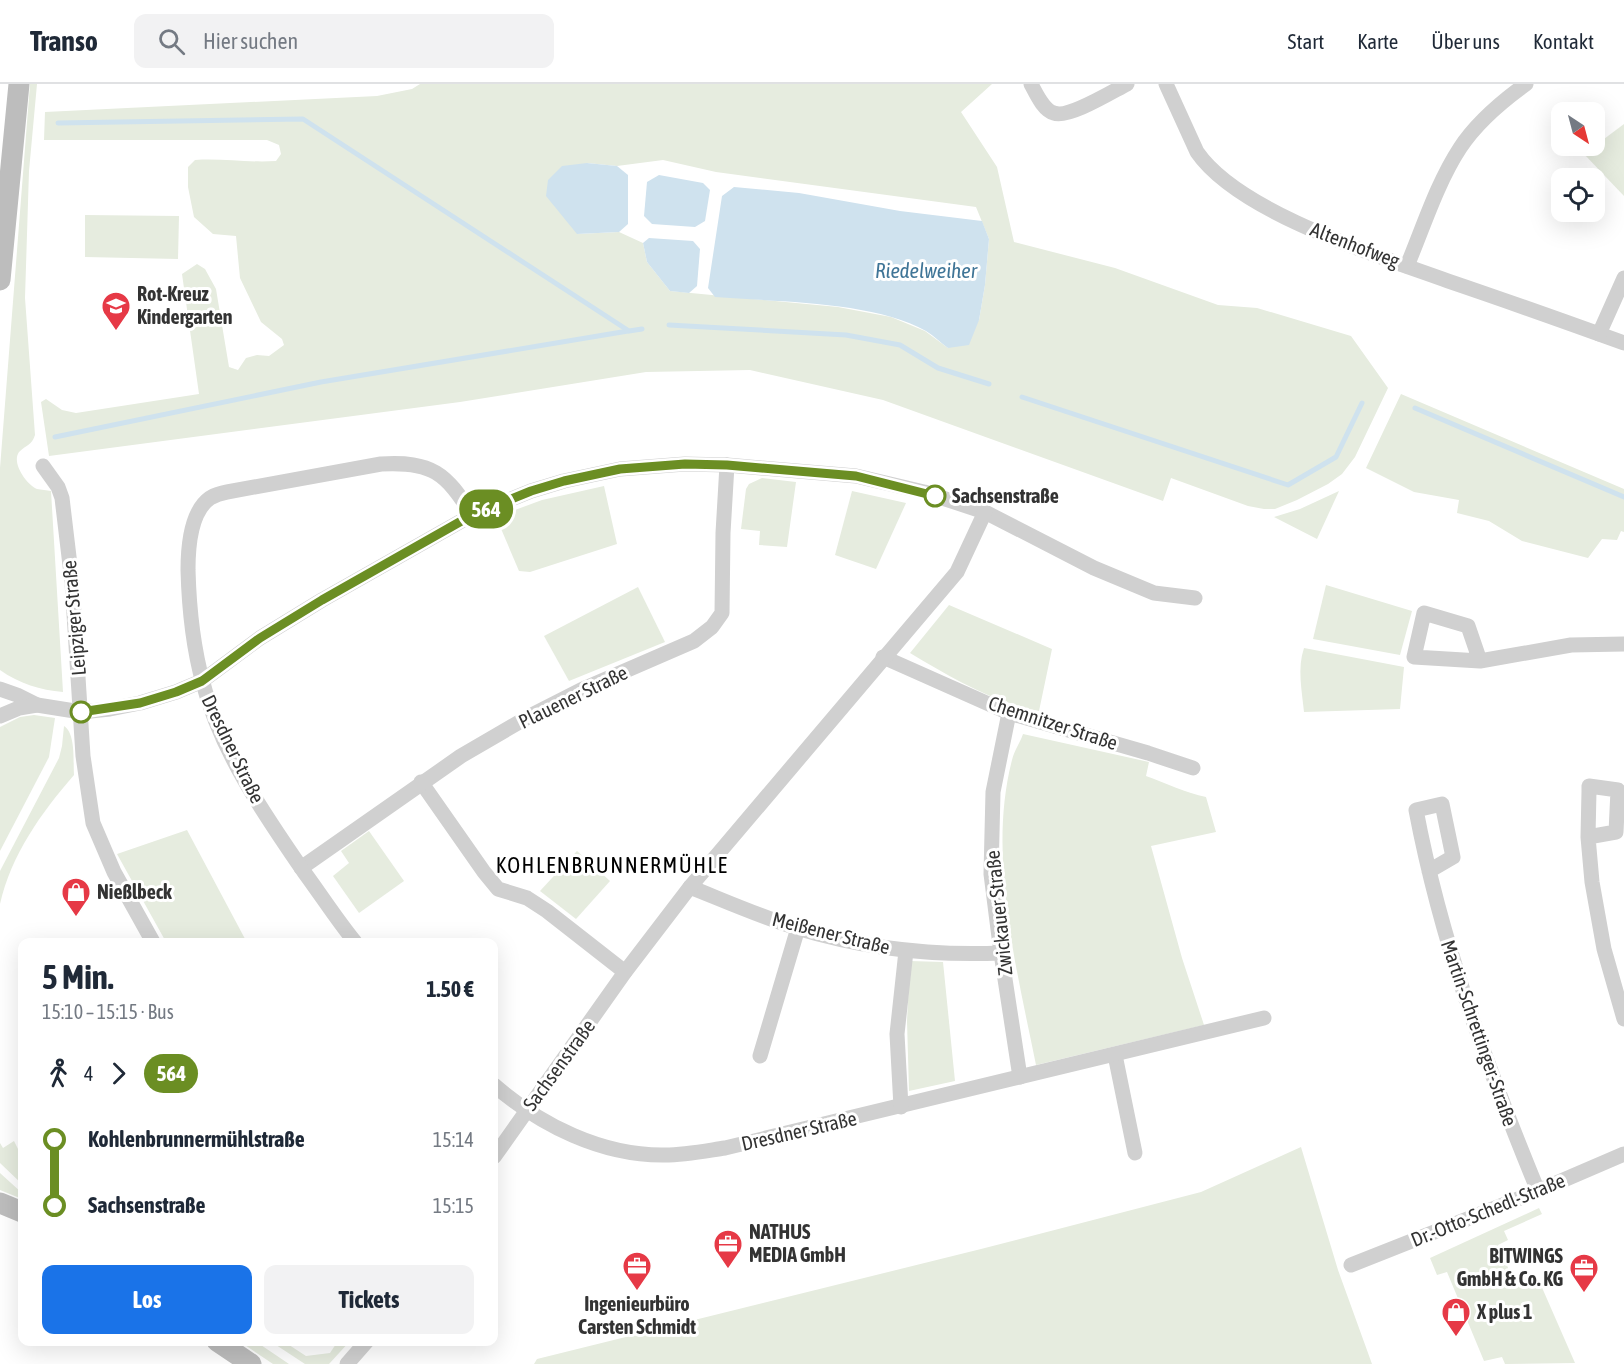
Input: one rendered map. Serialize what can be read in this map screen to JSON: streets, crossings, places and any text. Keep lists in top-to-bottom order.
{
  "streets": {
    "street": [
      "Altenhofweg",
      "Leipziger Straße",
      "Plauener Straße",
      "Chemnitzer Straße",
      "Dresdner Straße",
      "Zwickauer Straße",
      "Meißener Straße",
      "Martin-Schrettinger-Straße",
      "Sachsenstraße",
      "Dr.-Otto-Schedl-Straße"
    ]
  },
  "crossings": [
    ["Plauener Straße", "Dresdner Straße"],
    ["Chemnitzer Straße", "Zwickauer Straße"],
    ["Chemnitzer Straße", "Sachsenstraße"],
    ["Dresdner Straße", "Zwickauer Straße"],
    ["Dresdner Straße", "Meißener Straße"],
    ["Dresdner Straße", "Sachsenstraße"],
    ["Zwickauer Straße", "Meißener Straße"],
    ["Meißener Straße", "Sachsenstraße"],
    ["Martin-Schrettinger-Straße", "Dr.-Otto-Schedl-Straße"]
  ],
  "districts": ["KOHLENBRUNNERMÜHLE"],
  "water": ["Riedelweiher"],
  "places": {
    "school or university": ["Rot-Kreuz Kindergarten"],
    "other": ["Sachsenstraße"],
    "shop": ["Nießlbeck", "X plus 1"],
    "office": ["NATHUS MEDIA GmbH", "Ingenieurbüro Carsten Schmidt", "BITWINGS GmbH & Co. KG"]
  },
  "lines": ["bus line 564"],
  "north": "bottom right",
  "page": {
    "header": "Transo",
    "search": "Hier suchen",
    "nav": [
      "Start",
      "Karte",
      "Über uns",
      "Kontakt"
    ],
    "on_map": "564",
    "heading": ["5 Min.", "15:10 – 15:15 · Bus", "1.50 €"],
    "legs": ["4", "564"],
    "list": [
      {
        "name": "Kohlenbrunnermühlstraße",
        "value": "15:14"
      },
      {
        "name": "Sachsenstraße",
        "value": "15:15"
      }
    ],
    "buttons": ["Los", "Tickets"]
  }
}
